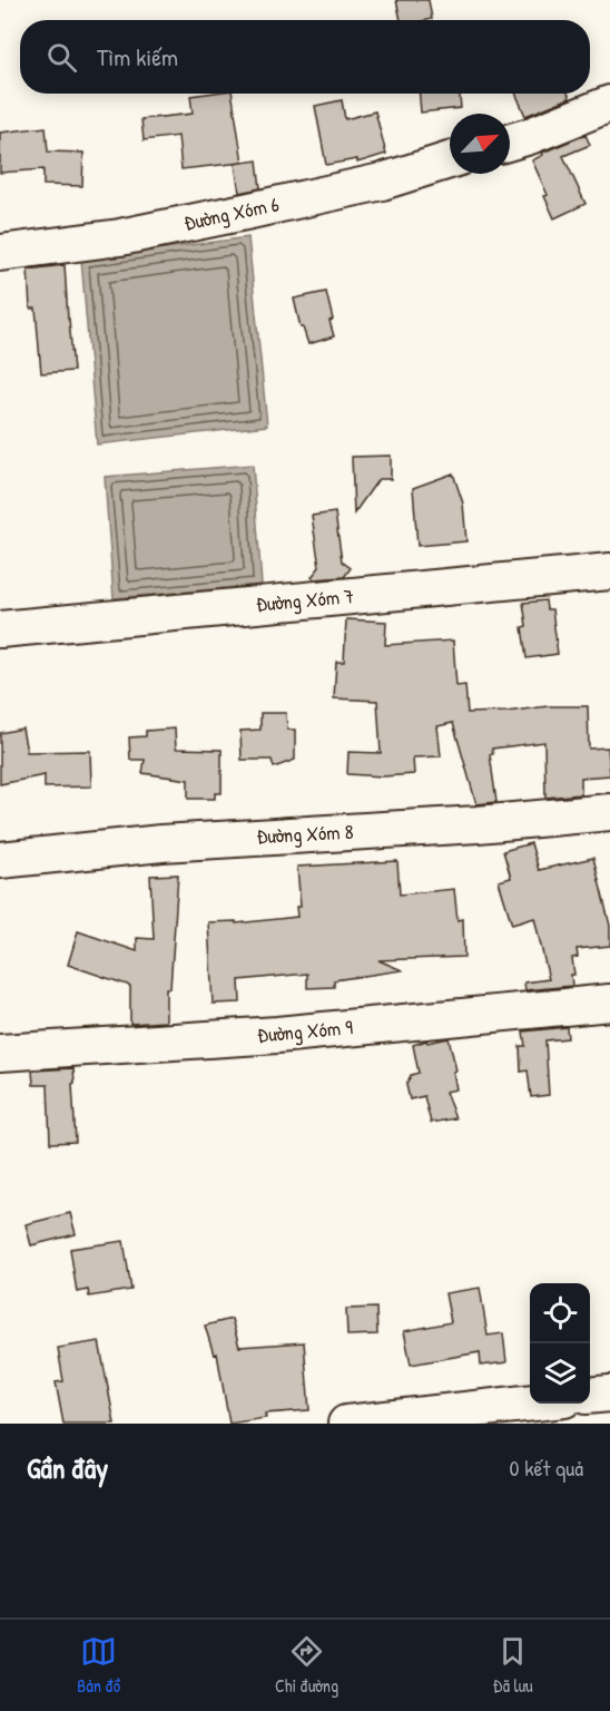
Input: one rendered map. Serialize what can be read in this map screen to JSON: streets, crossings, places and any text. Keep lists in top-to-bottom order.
{
  "streets": {
    "street": [
      "Đường Xóm 6",
      "Đường Xóm 7",
      "Đường Xóm 8",
      "Đường Xóm 9"
    ]
  },
  "north": "top right",
  "page": {
    "search": "Tìm kiếm",
    "heading": ["Gần đây", "0 kết quả"],
    "nav": ["Bản đồ", "Chỉ đường", "Đã lưu"]
  }
}
